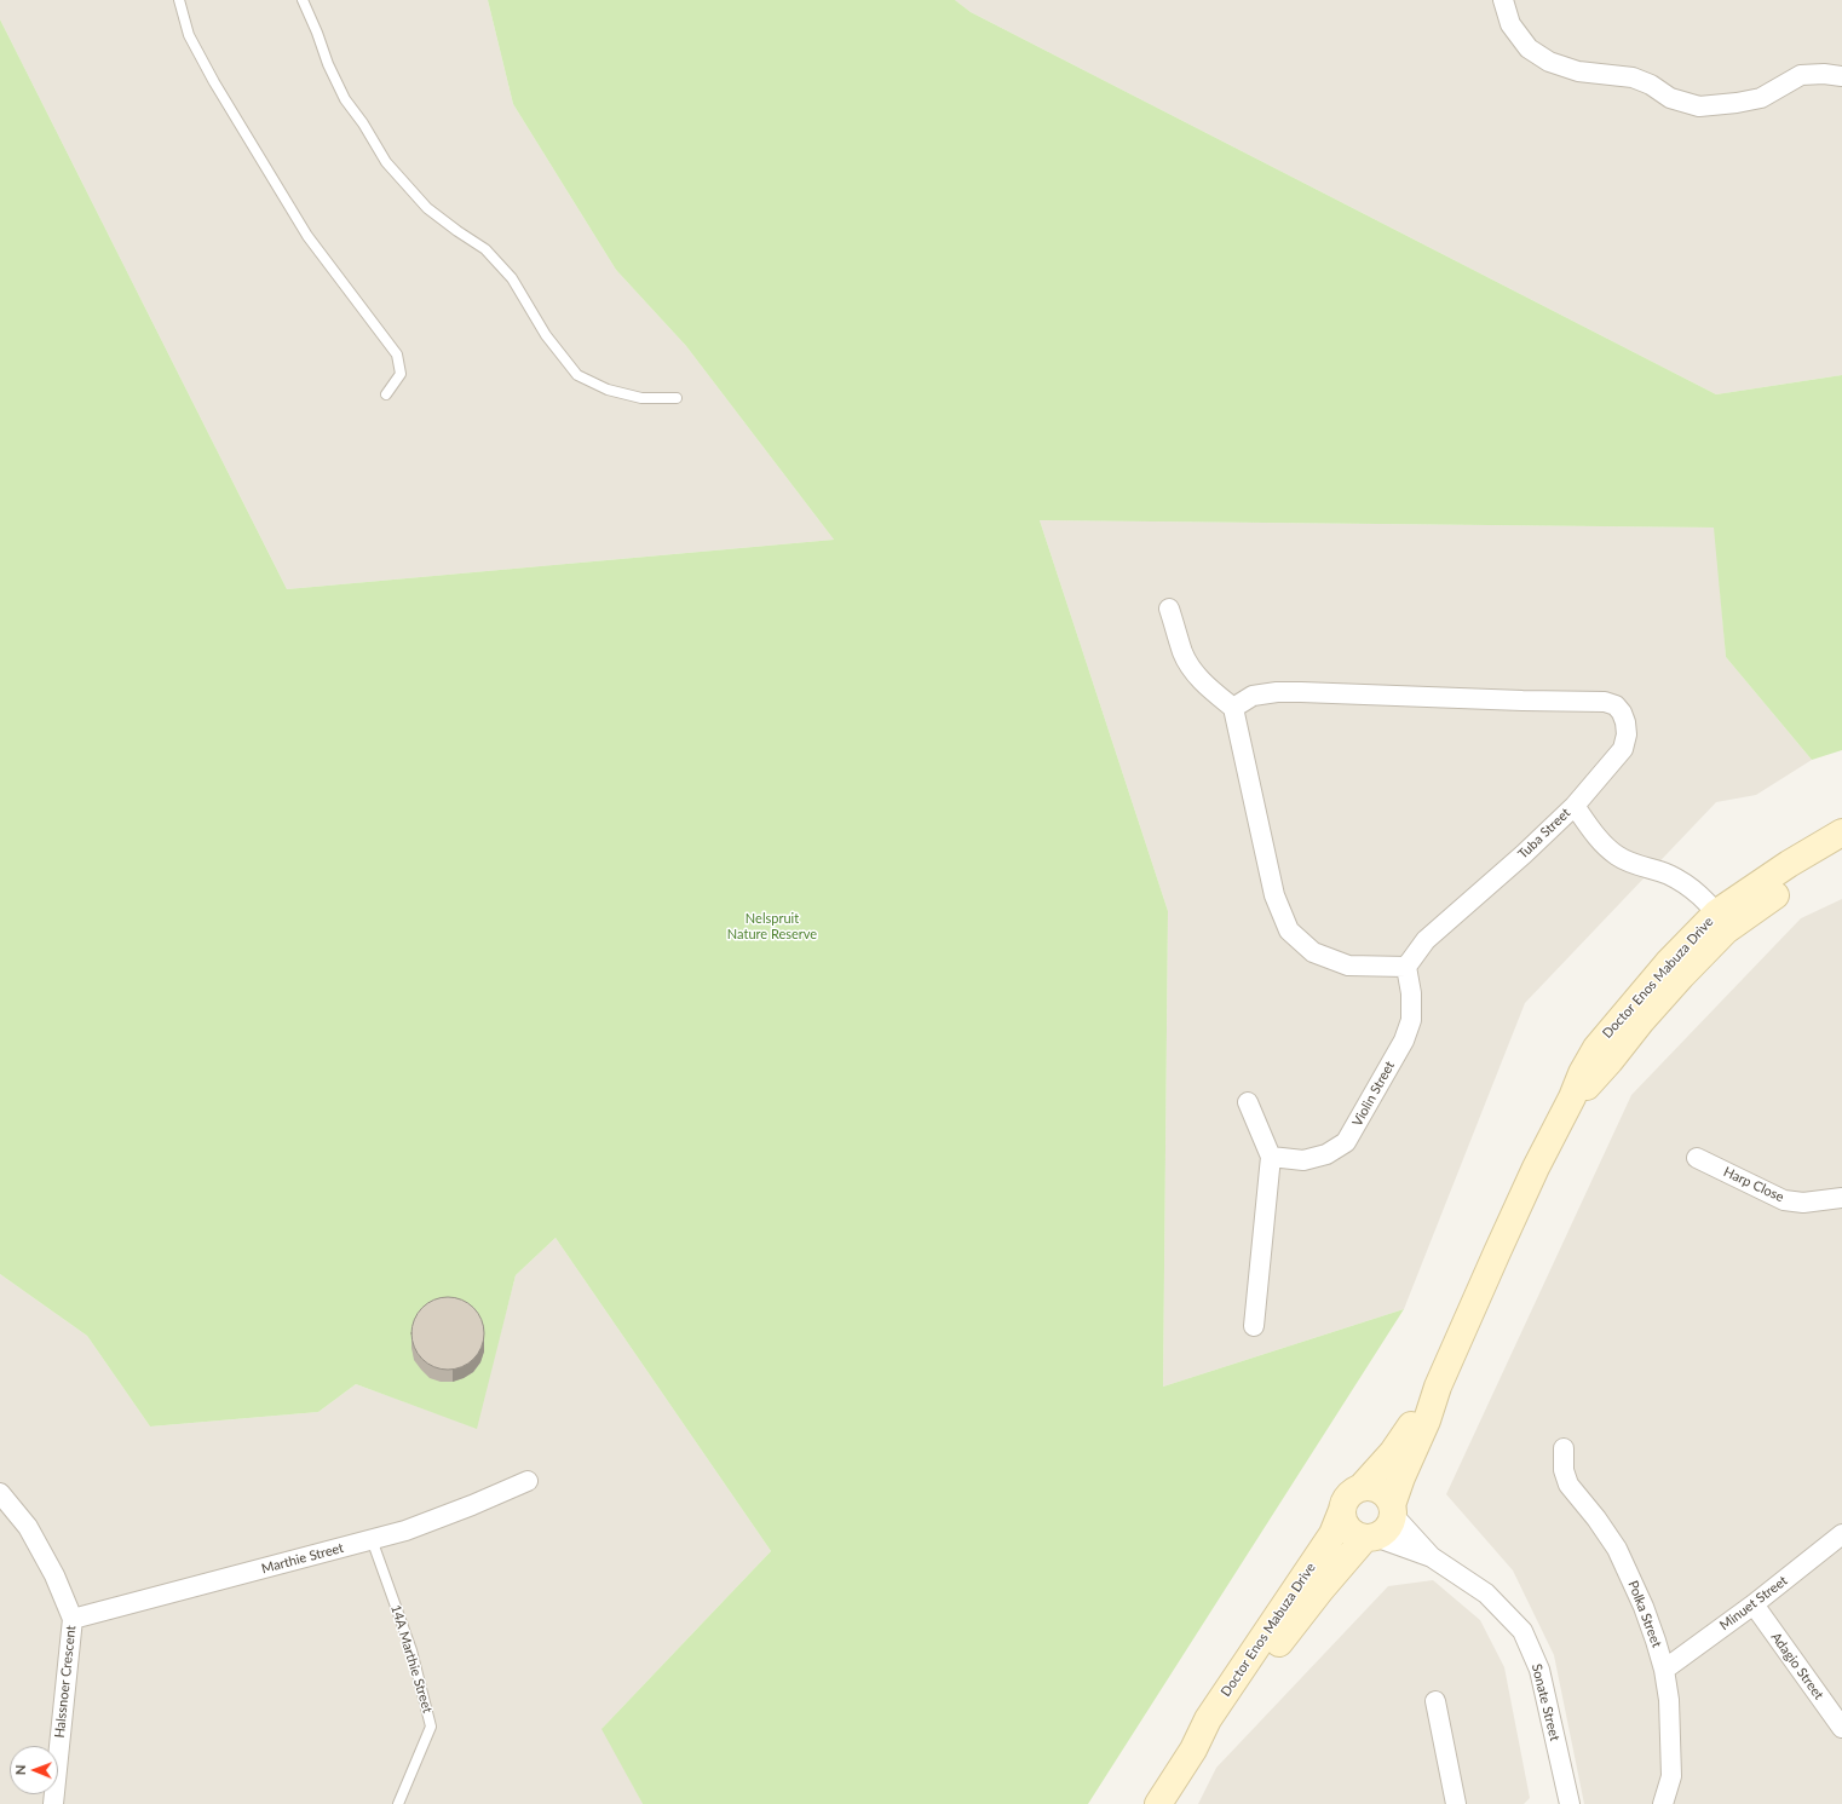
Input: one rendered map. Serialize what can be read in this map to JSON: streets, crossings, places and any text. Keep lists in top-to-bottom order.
{
  "streets": {
    "main road": ["Doctor Enos Mabuza Drive"],
    "street": [
      "Tuba Street",
      "Violin Street",
      "Harp Close",
      "Marthie Street",
      "Minuet Street",
      "Polka Street",
      "Adagio Street",
      "Halssnoer Crescent",
      "Sonate Street"
    ],
    "lane": ["14A Marthie Street"]
  },
  "crossings": [
    ["Tuba Street", "Violin Street"],
    ["Doctor Enos Mabuza Drive", "Sonate Street"],
    ["Marthie Street", "14A Marthie Street"],
    ["Marthie Street", "Halssnoer Crescent"],
    ["Minuet Street", "Polka Street"],
    ["Minuet Street", "Adagio Street"]
  ],
  "parks": ["Nelspruit Nature Reserve"],
  "north": "left"
}
